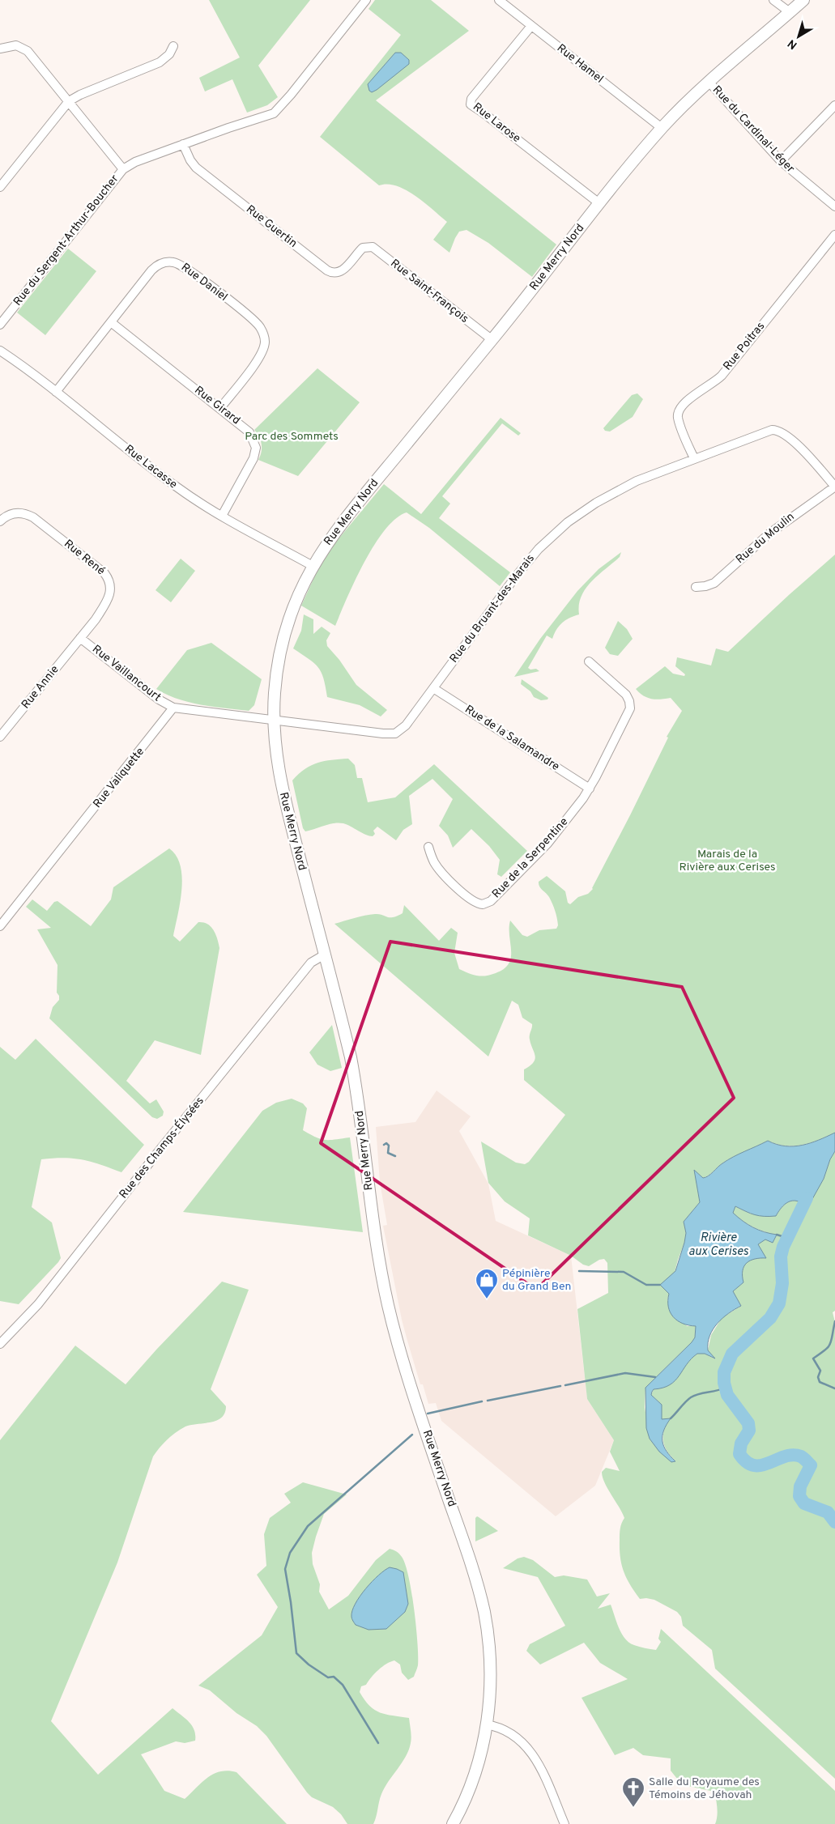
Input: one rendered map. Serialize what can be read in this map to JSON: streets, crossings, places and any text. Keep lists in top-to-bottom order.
{
  "streets": {
    "main road": ["Rue Merry Nord"],
    "street": [
      "Rue Hamel",
      "Rue Larose",
      "Rue du Cardinal-Léger",
      "Rue Guertin",
      "Rue du Sergent-Arthur-Boucher",
      "Rue Daniel",
      "Rue Saint-François",
      "Rue Poitras",
      "Rue Girard",
      "Rue Lacasse",
      "Rue du Moulin",
      "Rue René",
      "Rue du Bruant-des-Marais",
      "Rue Vaillancourt",
      "Rue Annie",
      "Rue de la Salamandre",
      "Rue Valiquette",
      "Rue de la Serpentine",
      "Rue des Champs-Élysées"
    ]
  },
  "crossings": [
    ["Rue Hamel", "Rue Larose"],
    ["Rue Hamel", "Rue Merry Nord"],
    ["Rue Larose", "Rue Merry Nord"],
    ["Rue du Cardinal-Léger", "Rue Merry Nord"],
    ["Rue Guertin", "Rue du Sergent-Arthur-Boucher"],
    ["Rue Guertin", "Rue Saint-François"],
    ["Rue Merry Nord", "Rue Saint-François"],
    ["Rue Merry Nord", "Rue Lacasse"],
    ["Rue Merry Nord", "Rue du Bruant-des-Marais"],
    ["Rue Merry Nord", "Rue des Champs-Élysées"],
    ["Rue Daniel", "Rue Girard"],
    ["Rue Daniel", "Rue Lacasse"],
    ["Rue Poitras", "Rue du Bruant-des-Marais"],
    ["Rue Girard", "Rue Lacasse"],
    ["Rue du Moulin", "Rue du Bruant-des-Marais"],
    ["Rue René", "Rue Vaillancourt"],
    ["Rue René", "Rue Annie"],
    ["Rue du Bruant-des-Marais", "Rue de la Salamandre"],
    ["Rue Vaillancourt", "Rue Annie"],
    ["Rue Vaillancourt", "Rue Valiquette"],
    ["Rue de la Salamandre", "Rue de la Serpentine"]
  ],
  "water": ["Rivière aux Cerises"],
  "parks": ["Parc des Sommets", "Marais de la Rivière aux Cerises"],
  "places": {
    "shop": ["Pépinière du Grand Ben"],
    "church": ["Salle du Royaume des Témoins de Jéhovah"]
  },
  "north": "bottom left"
}
